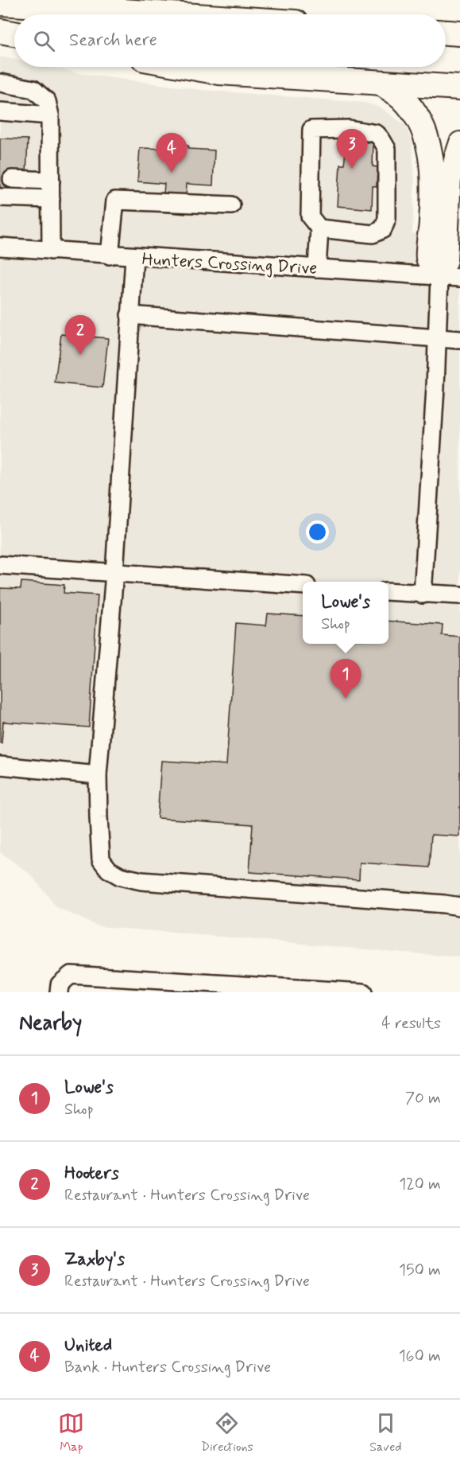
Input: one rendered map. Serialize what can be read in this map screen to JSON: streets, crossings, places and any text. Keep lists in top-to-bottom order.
{
  "streets": {
    "street": ["Hunters Crossing Drive"]
  },
  "page": {
    "search": "Search here",
    "pins": [
      "3",
      "4",
      "2",
      "1"
    ],
    "popup": ["Lowe's", "Shop"],
    "heading": ["Nearby", "4 results"],
    "list": [
      {
        "mark": "1",
        "name": "Lowe's",
        "note": "Shop",
        "value": "70 m"
      },
      {
        "mark": "2",
        "name": "Hooters",
        "note": "Restaurant · Hunters Crossing Drive",
        "value": "120 m"
      },
      {
        "mark": "3",
        "name": "Zaxby's",
        "note": "Restaurant · Hunters Crossing Drive",
        "value": "150 m"
      },
      {
        "mark": "4",
        "name": "United",
        "note": "Bank · Hunters Crossing Drive",
        "value": "160 m"
      }
    ],
    "nav": ["Map", "Directions", "Saved"]
  }
}
